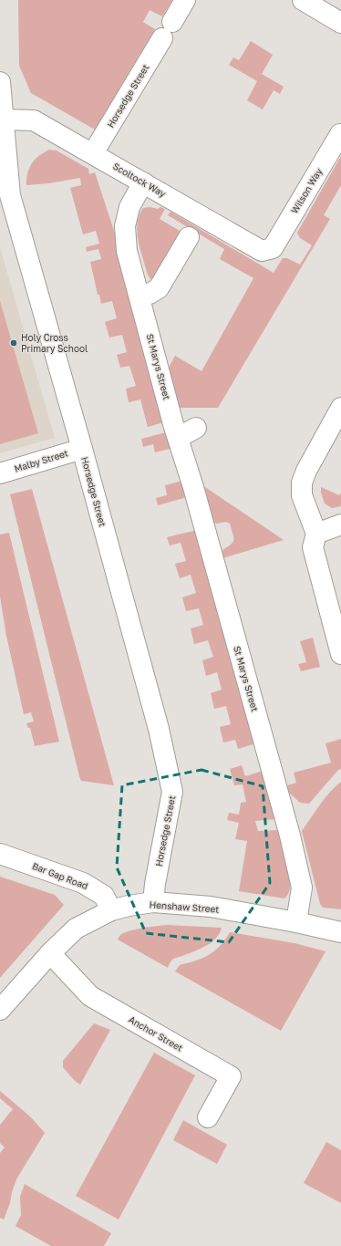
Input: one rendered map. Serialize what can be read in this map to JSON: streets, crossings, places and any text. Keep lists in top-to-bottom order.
{
  "streets": {
    "street": [
      "Horsedge Street",
      "Scoltock Way",
      "Wilson Way",
      "St Marys Street",
      "Malby Street",
      "Bar Gap Road",
      "Henshaw Street",
      "Anchor Street"
    ]
  },
  "crossings": [
    ["Horsedge Street", "Scoltock Way"],
    ["Horsedge Street", "Malby Street"],
    ["Horsedge Street", "Henshaw Street"],
    ["Scoltock Way", "Wilson Way"],
    ["Scoltock Way", "St Marys Street"],
    ["St Marys Street", "Henshaw Street"],
    ["Bar Gap Road", "Henshaw Street"],
    ["Henshaw Street", "Anchor Street"]
  ],
  "places": ["Holy Cross Primary School"]
}
